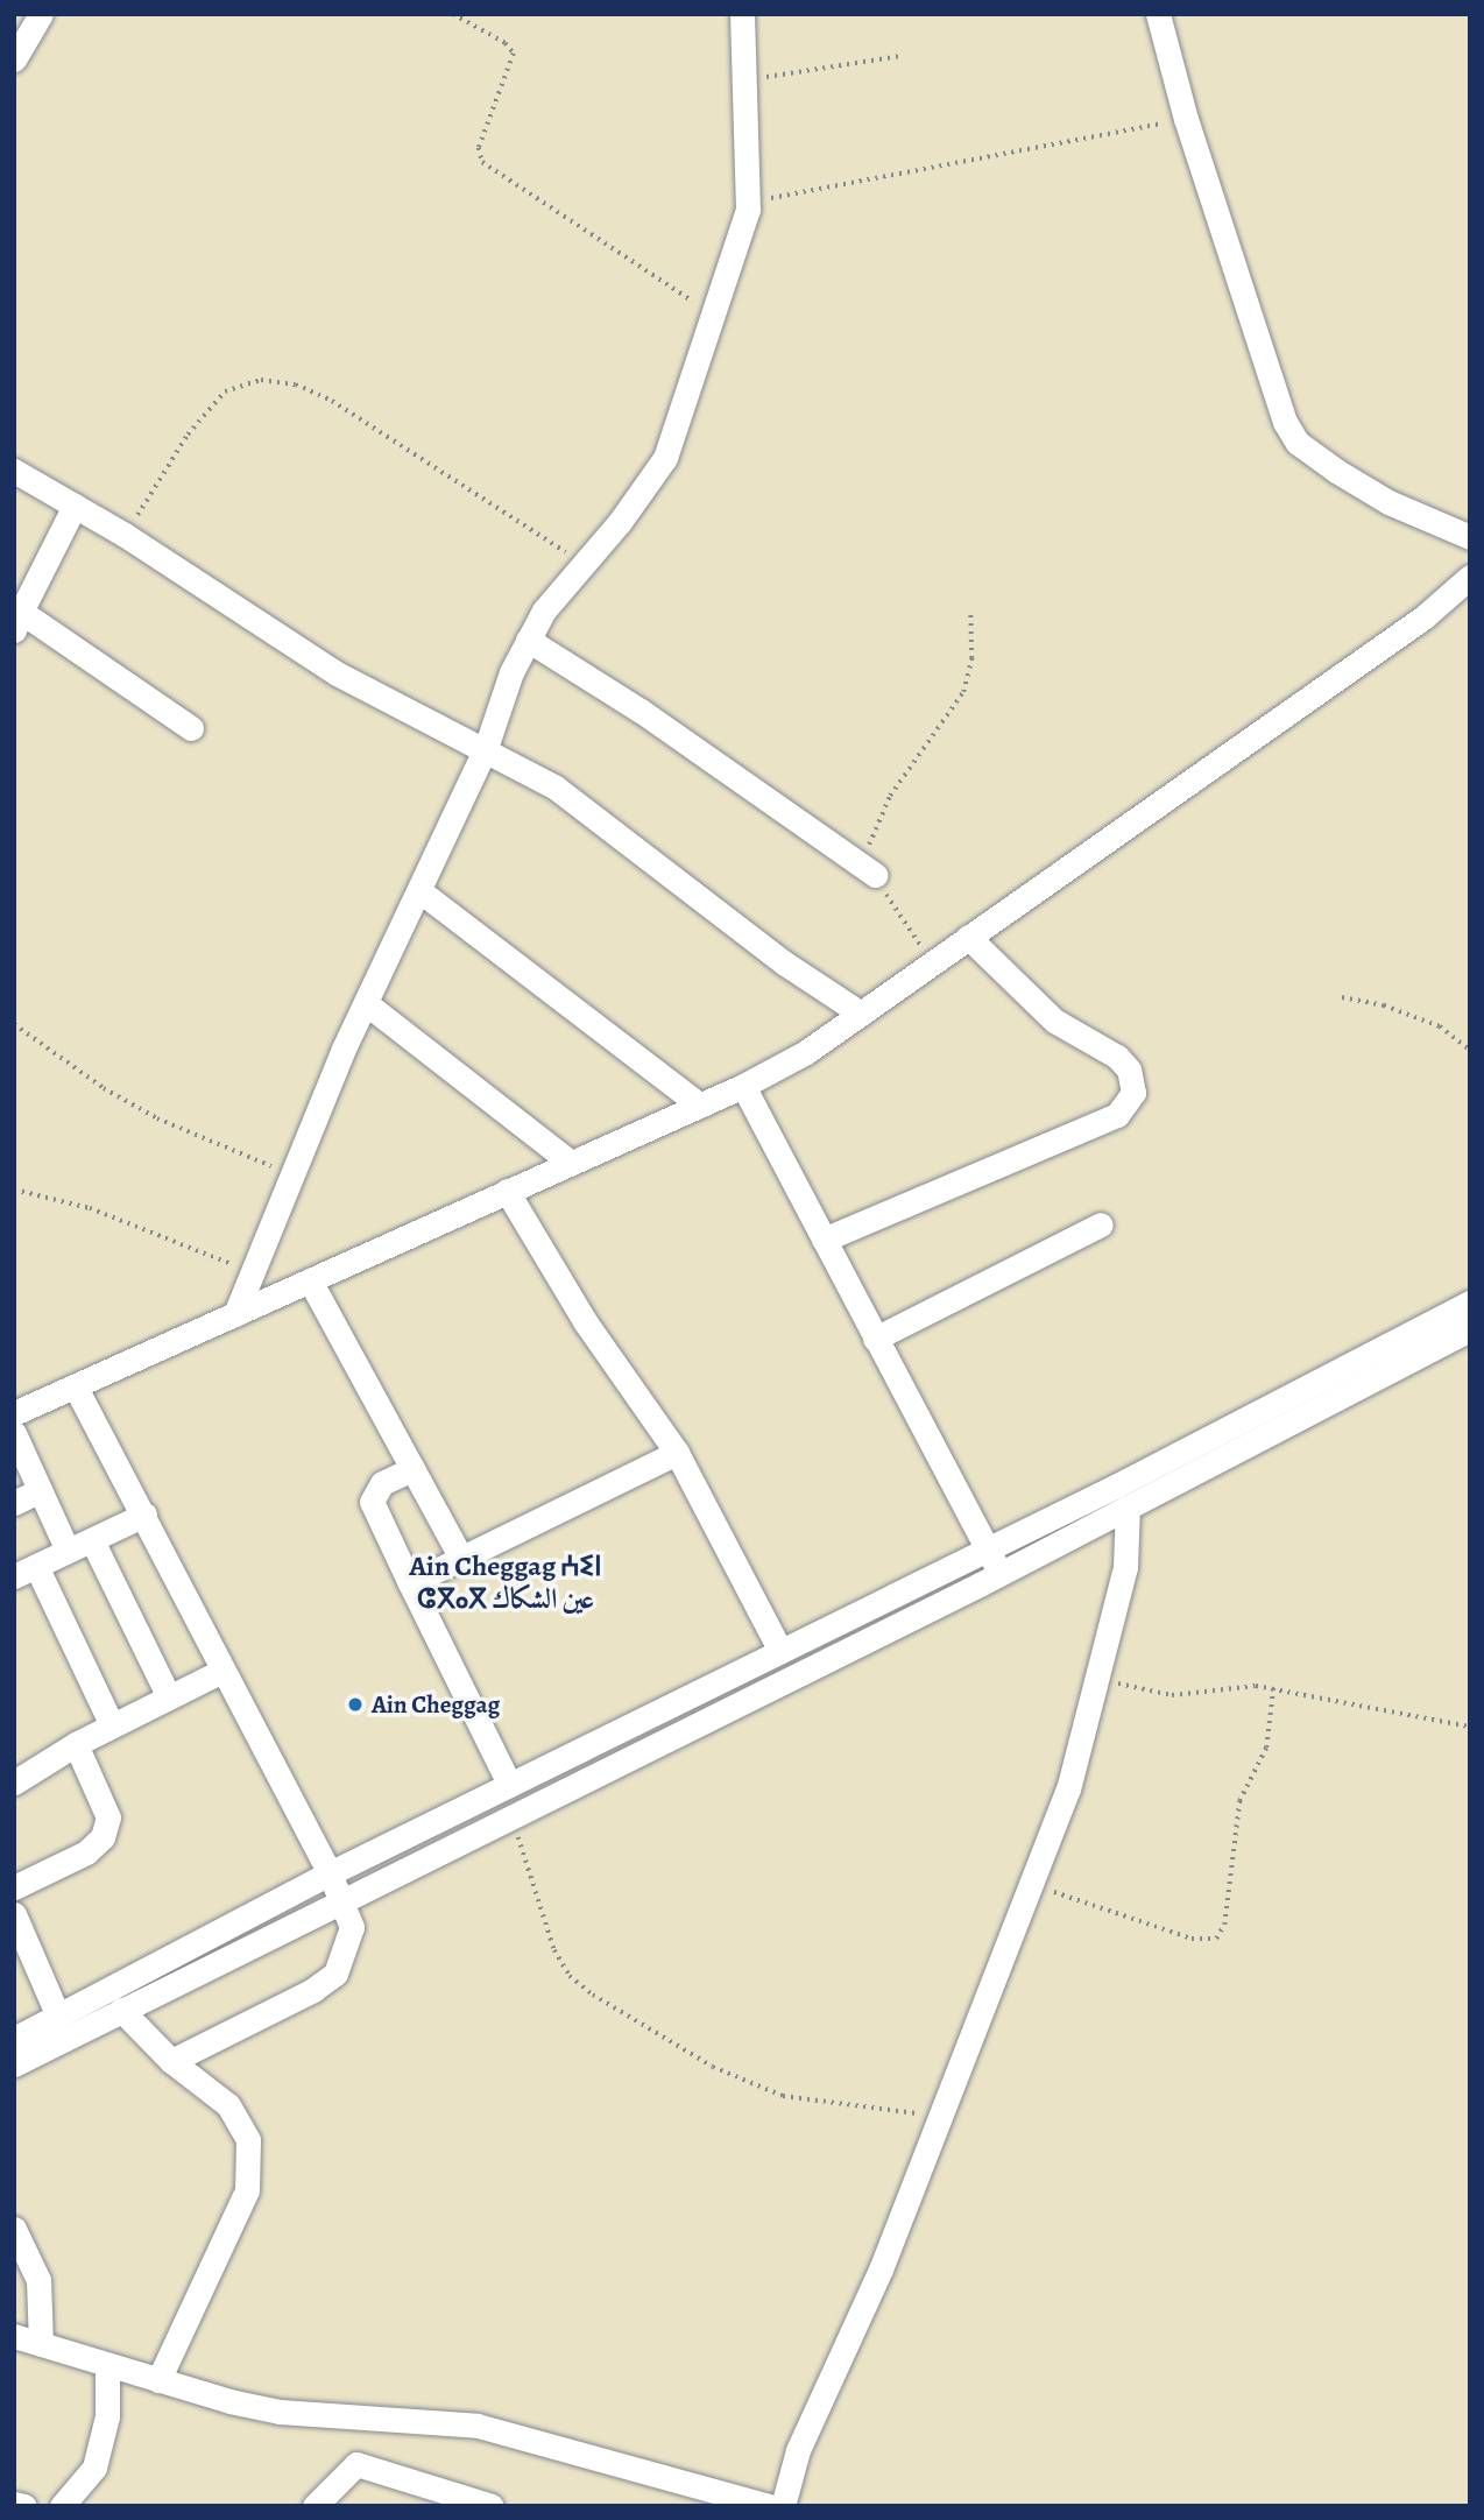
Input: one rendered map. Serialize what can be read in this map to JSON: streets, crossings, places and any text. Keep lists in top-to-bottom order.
{
  "districts": ["Ain Cheggag ⵄⵉⵏ ⵛⴳⴰⴳ عين الشكاك"],
  "places": ["Ain Cheggag"]
}
